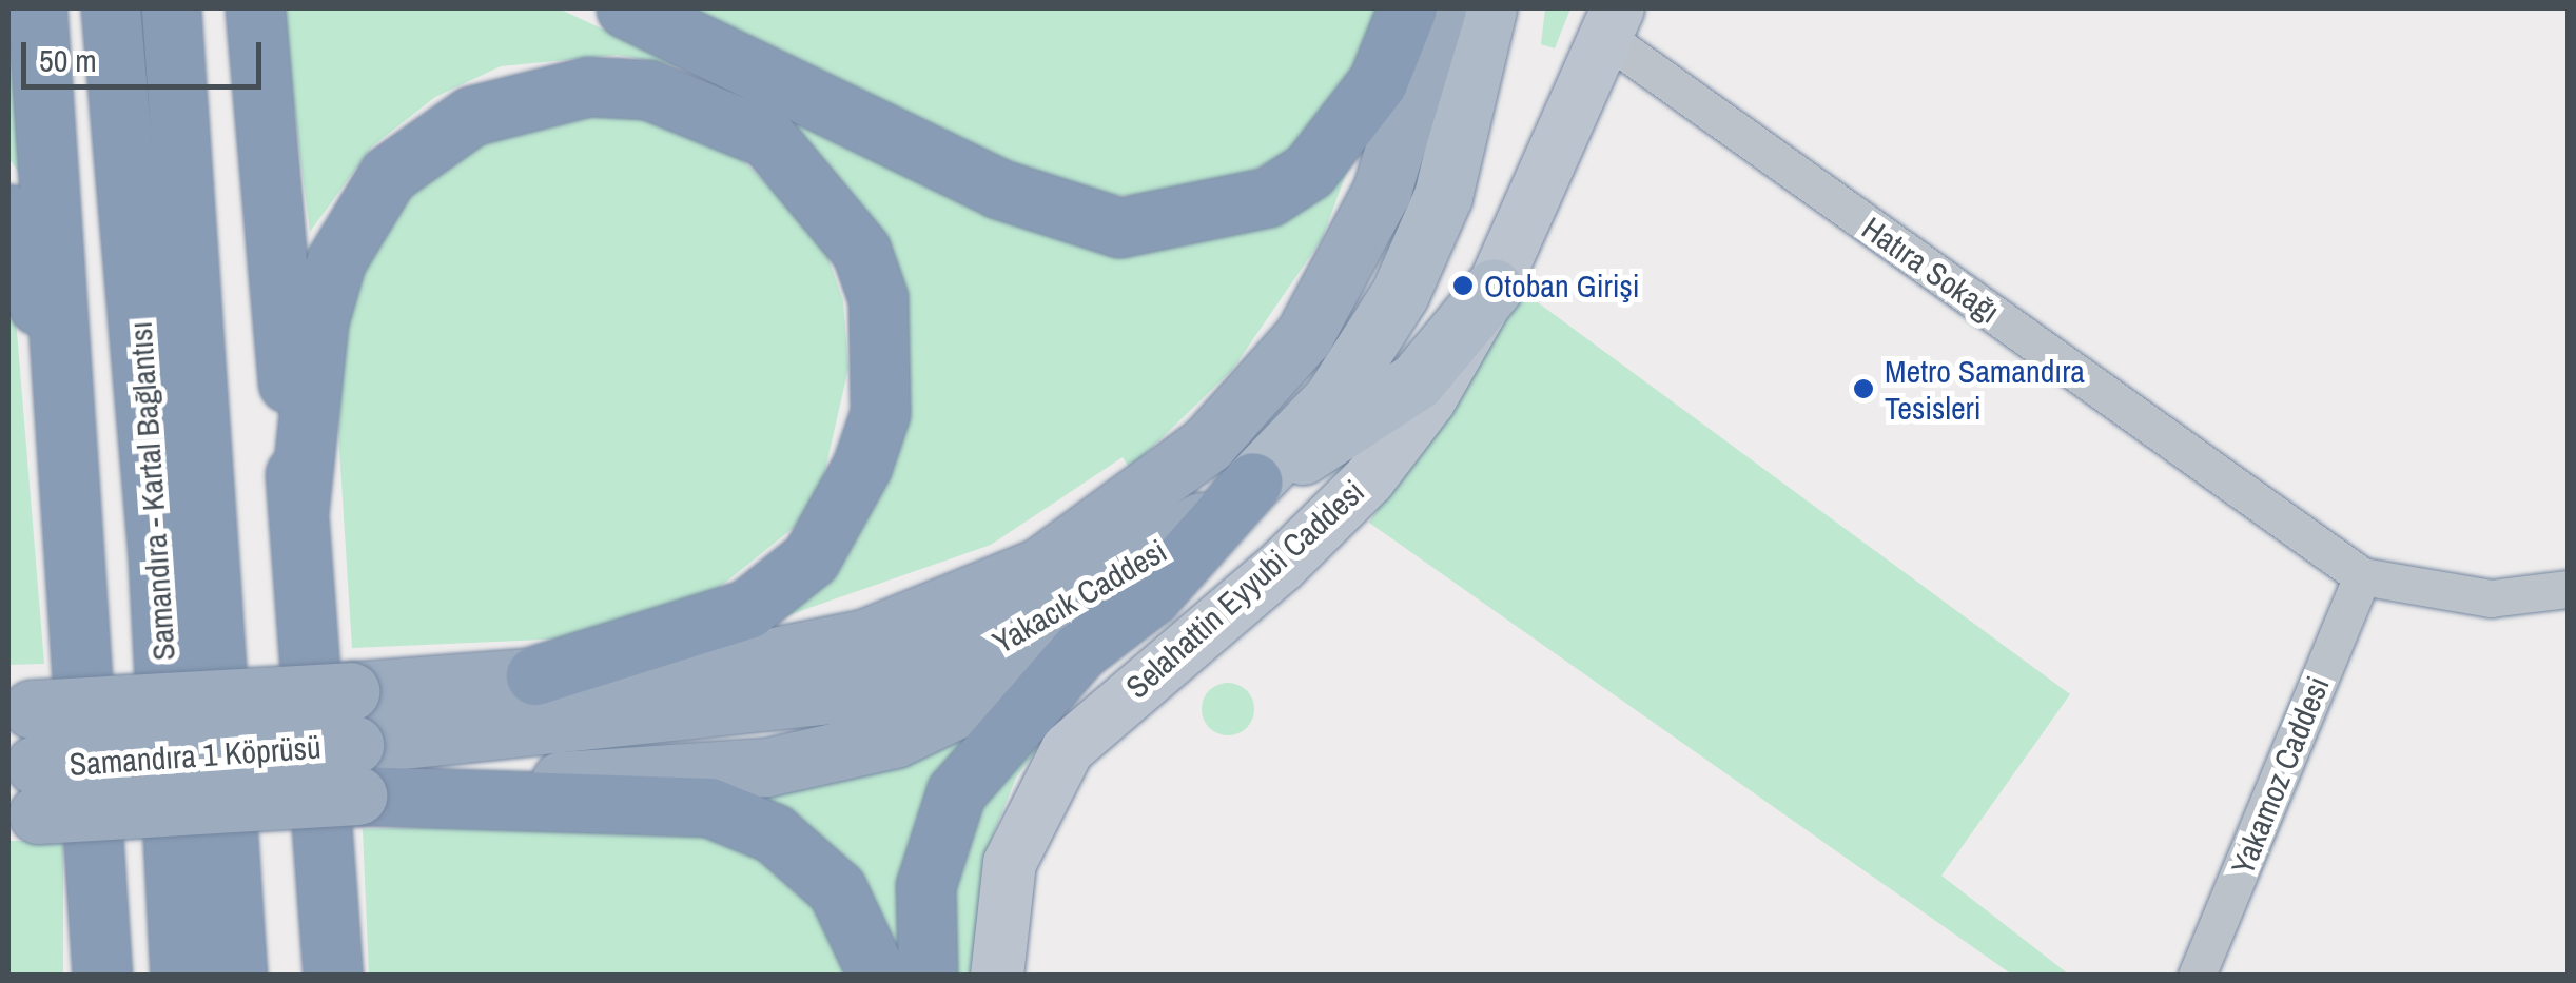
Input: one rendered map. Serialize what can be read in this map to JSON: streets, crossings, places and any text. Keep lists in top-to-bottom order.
{
  "streets": {
    "highway": ["Samandıra - Kartal Bağlantısı", "Yakacık Caddesi", "Samandıra 1 Köprüsü"],
    "main road": ["Selahattin Eyyubi Caddesi"],
    "street": ["Hatıra Sokağı", "Yakamoz Caddesi"]
  },
  "crossings": [
    ["Hatıra Sokağı", "Selahattin Eyyubi Caddesi"],
    ["Hatıra Sokağı", "Yakamoz Caddesi"],
    ["Yakacık Caddesi", "Samandıra 1 Köprüsü"]
  ],
  "places": ["Otoban Girişi", "Metro Samandıra Tesisleri"],
  "scale_bar": "50 m"
}
